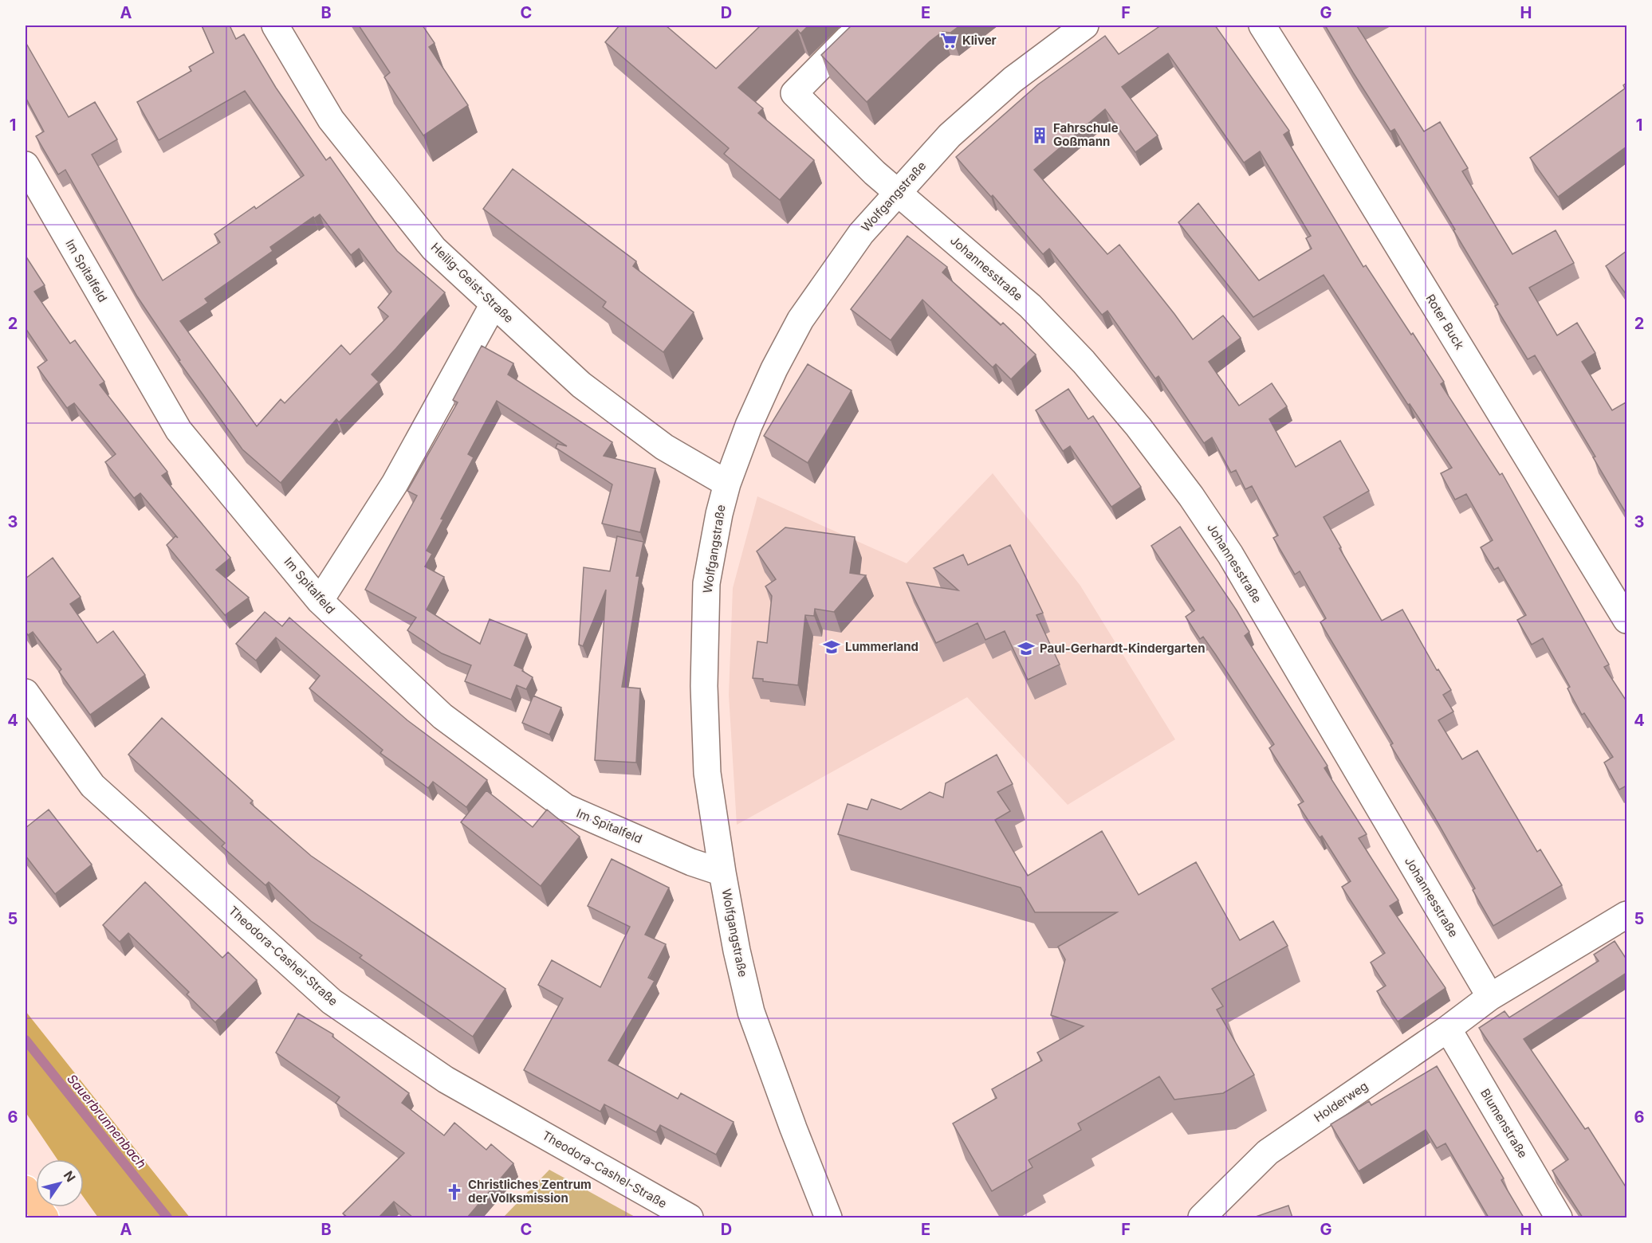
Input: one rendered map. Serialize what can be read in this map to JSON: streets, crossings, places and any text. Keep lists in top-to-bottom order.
{
  "streets": {
    "street": [
      "Wolfgangstraße",
      "Johannesstraße",
      "Im Spitalfeld",
      "Heilig-Geist-Straße",
      "Roter Buck",
      "Theodora-Cashel-Straße",
      "Holderweg",
      "Blumenstraße"
    ]
  },
  "crossings": [
    ["Wolfgangstraße", "Johannesstraße"],
    ["Wolfgangstraße", "Im Spitalfeld"],
    ["Wolfgangstraße", "Heilig-Geist-Straße"],
    ["Johannesstraße", "Holderweg"],
    ["Holderweg", "Blumenstraße"]
  ],
  "water": ["Sauerbrunnenbach"],
  "places": {
    "supermarket": ["Kliver"],
    "building": ["Fahrschule Goßmann"],
    "school or university": ["Lummerland", "Paul-Gerhardt-Kindergarten"],
    "church": ["Christliches Zentrum der Volksmission"]
  },
  "north": "top right",
  "grid": {
    "columns": [
      "A",
      "B",
      "C",
      "D",
      "E",
      "F",
      "G",
      "H"
    ],
    "rows": [
      "1",
      "2",
      "3",
      "4",
      "5",
      "6"
    ]
  }
}
